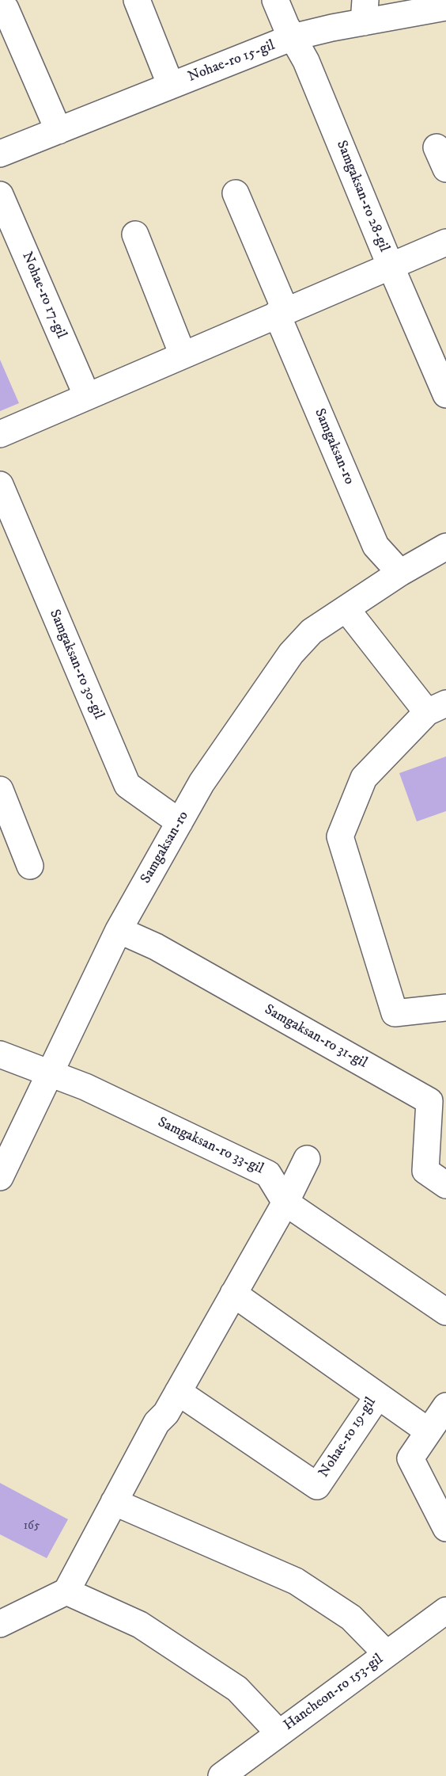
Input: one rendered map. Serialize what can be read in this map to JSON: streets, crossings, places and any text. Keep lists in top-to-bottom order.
{
  "streets": {
    "street": [
      "Nohae-ro 15-gil",
      "Samgaksan-ro 28-gil",
      "Nohae-ro 17-gil",
      "Samgaksan-ro",
      "Samgaksan-ro 30-gil",
      "Samgaksan-ro 31-gil",
      "Samgaksan-ro 33-gil",
      "Nohae-ro 19-gil",
      "Hancheon-ro 153-gil"
    ]
  },
  "crossings": [
    ["Nohae-ro 15-gil", "Samgaksan-ro 28-gil"],
    ["Samgaksan-ro", "Samgaksan-ro 30-gil"],
    ["Samgaksan-ro", "Samgaksan-ro 31-gil"],
    ["Samgaksan-ro", "Samgaksan-ro 33-gil"]
  ],
  "house_numbers": ["165"]
}
